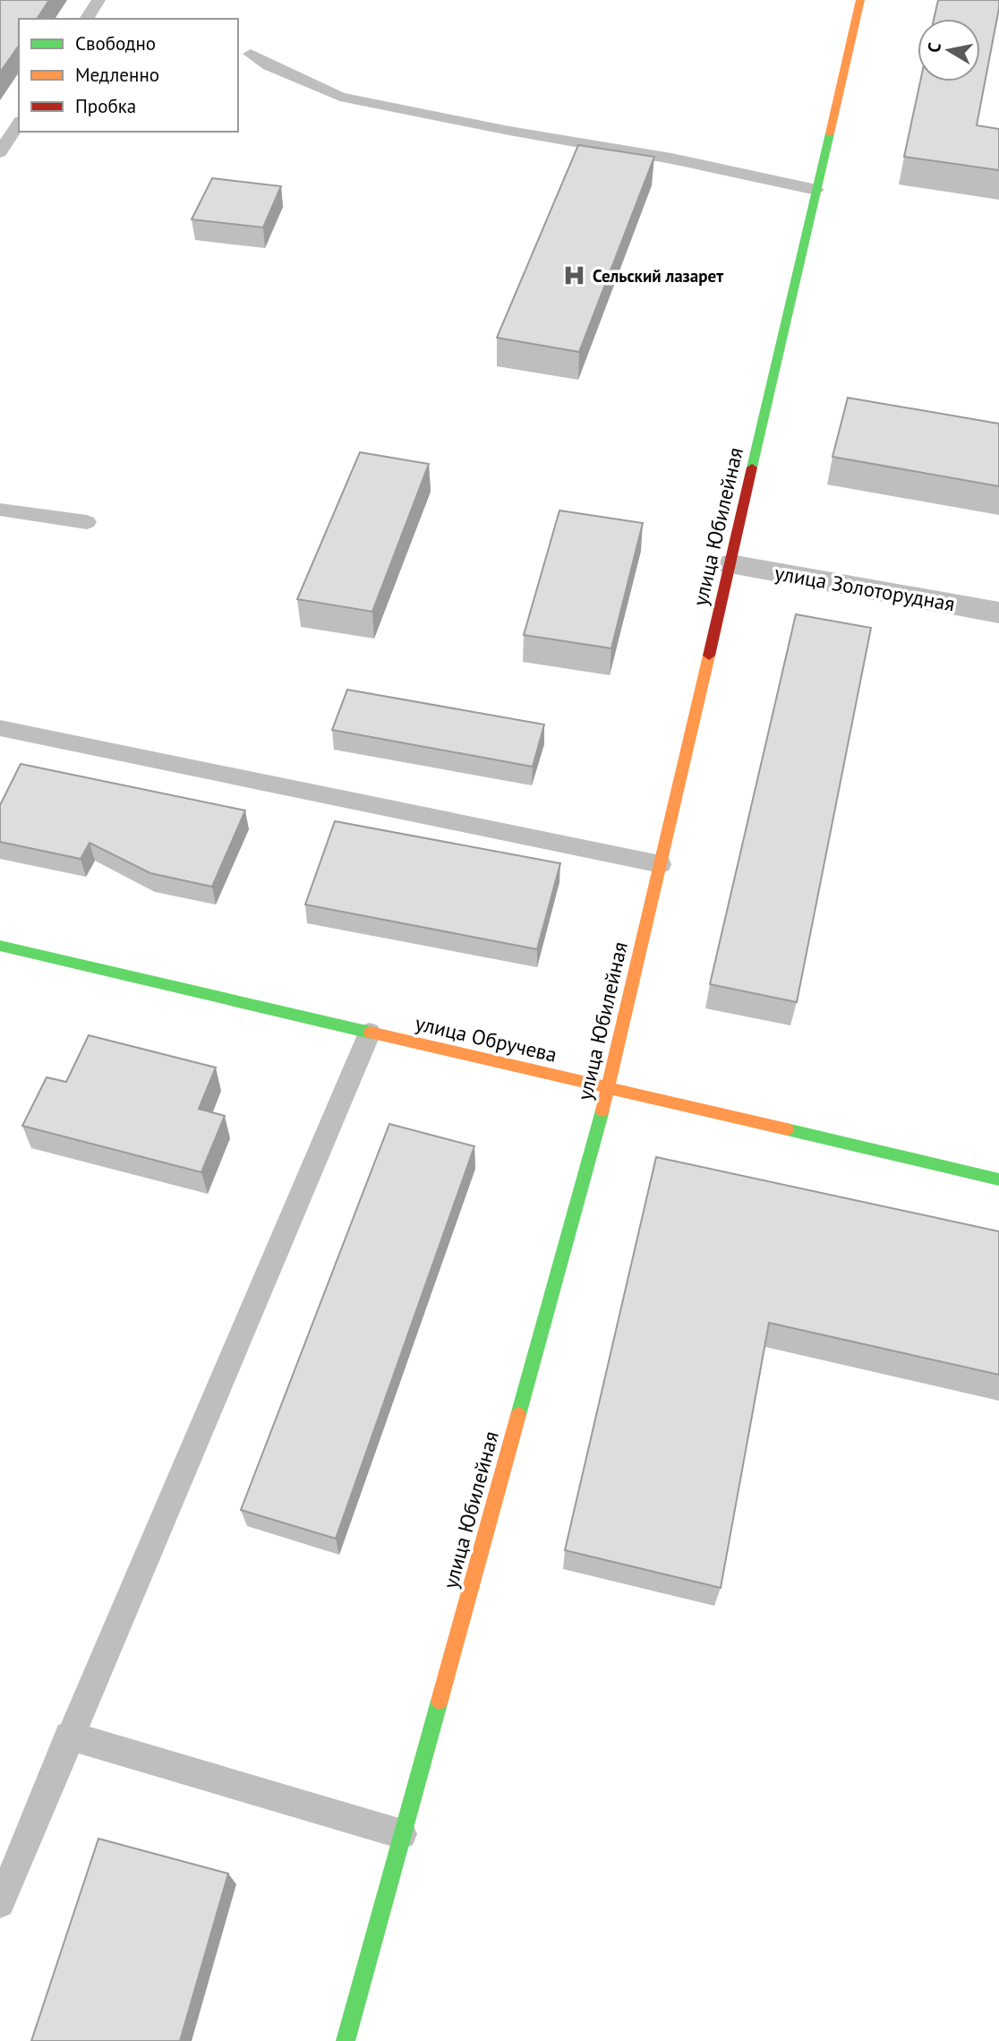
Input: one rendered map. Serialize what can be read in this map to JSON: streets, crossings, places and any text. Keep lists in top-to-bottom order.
{
  "streets": {
    "street": ["улица Юбилейная", "улица Золоторудная", "улица Обручева"]
  },
  "crossings": [
    ["улица Юбилейная", "улица Золоторудная"],
    ["улица Юбилейная", "улица Обручева"]
  ],
  "places": {
    "hospital": ["Сельский лазарет"]
  },
  "legend": ["Свободно", "Медленно", "Пробка"],
  "north": "left"
}
